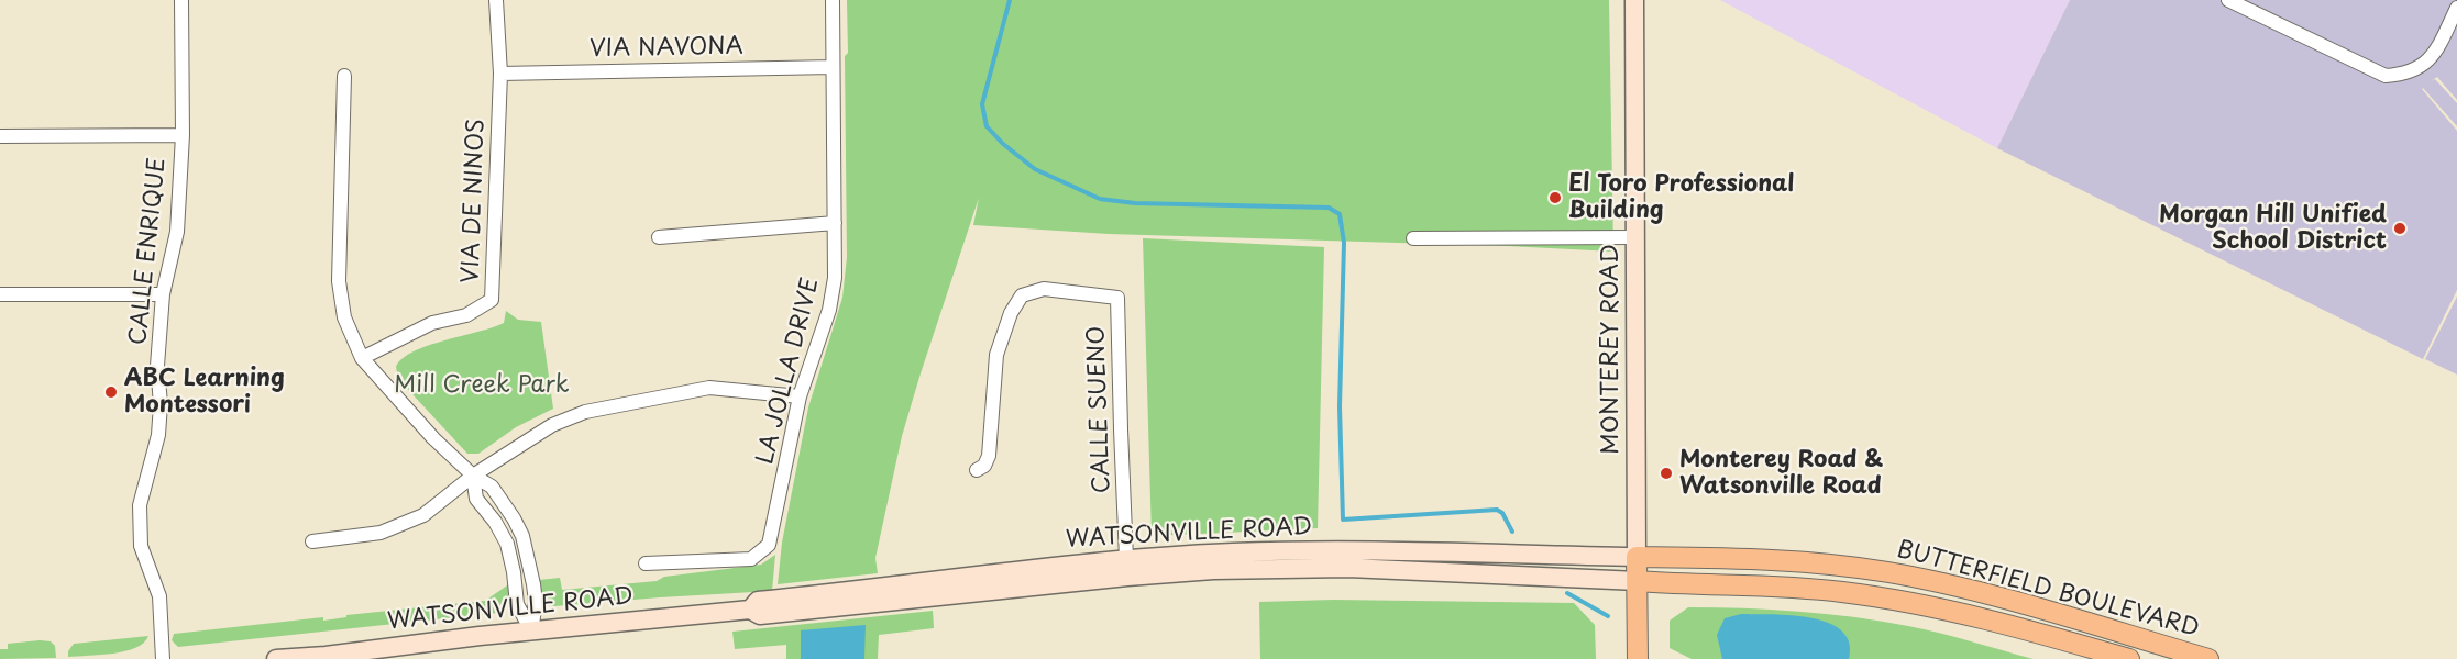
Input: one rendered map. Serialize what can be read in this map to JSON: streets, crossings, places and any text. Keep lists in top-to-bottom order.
{
  "streets": {
    "main road": ["MONTEREY ROAD", "WATSONVILLE ROAD", "BUTTERFIELD BOULEVARD"],
    "street": [
      "VIA NAVONA",
      "VIA DE NINOS",
      "CALLE ENRIQUE",
      "LA JOLLA DRIVE",
      "CALLE SUENO"
    ]
  },
  "crossings": [
    ["VIA NAVONA", "VIA DE NINOS"],
    ["VIA NAVONA", "LA JOLLA DRIVE"],
    ["MONTEREY ROAD", "WATSONVILLE ROAD"],
    ["MONTEREY ROAD", "BUTTERFIELD BOULEVARD"],
    ["CALLE SUENO", "WATSONVILLE ROAD"],
    ["WATSONVILLE ROAD", "BUTTERFIELD BOULEVARD"]
  ],
  "parks": ["Mill Creek Park"],
  "places": [
    "El Toro Professional Building",
    "Morgan Hill Unified School District",
    "ABC Learning Montessori",
    "Monterey Road & Watsonville Road"
  ]
}
